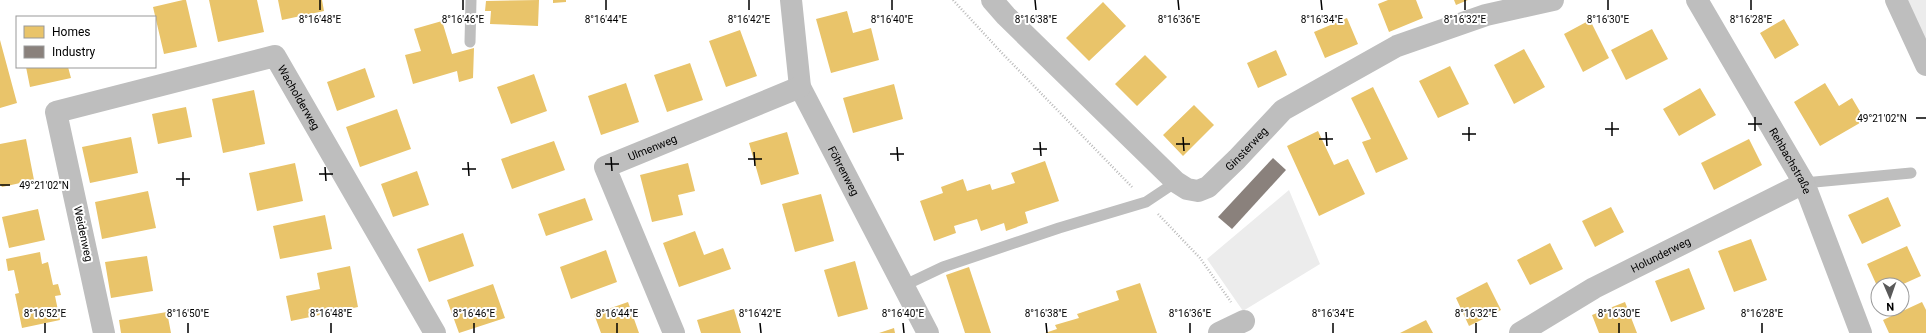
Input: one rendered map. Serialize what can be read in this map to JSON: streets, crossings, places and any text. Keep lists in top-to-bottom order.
{
  "streets": {
    "street": [
      "Wacholderweg",
      "Ulmenweg",
      "Ginsterweg",
      "Rehbachstraße",
      "Föhrenweg",
      "Weidenweg",
      "Holunderweg"
    ]
  },
  "crossings": [
    ["Wacholderweg", "Weidenweg"],
    ["Ulmenweg", "Föhrenweg"],
    ["Rehbachstraße", "Holunderweg"]
  ],
  "legend": ["Homes", "Industry"],
  "north": "bottom",
  "coordinates": [
    "8°16'48\"E",
    "8°16'46\"E",
    "8°16'44\"E",
    "8°16'42\"E",
    "8°16'40\"E",
    "8°16'38\"E",
    "8°16'36\"E",
    "8°16'34\"E",
    "8°16'32\"E",
    "8°16'30\"E",
    "8°16'28\"E",
    "49°21'02\"N",
    "8°16'52\"E",
    "8°16'50\"E"
  ]
}
